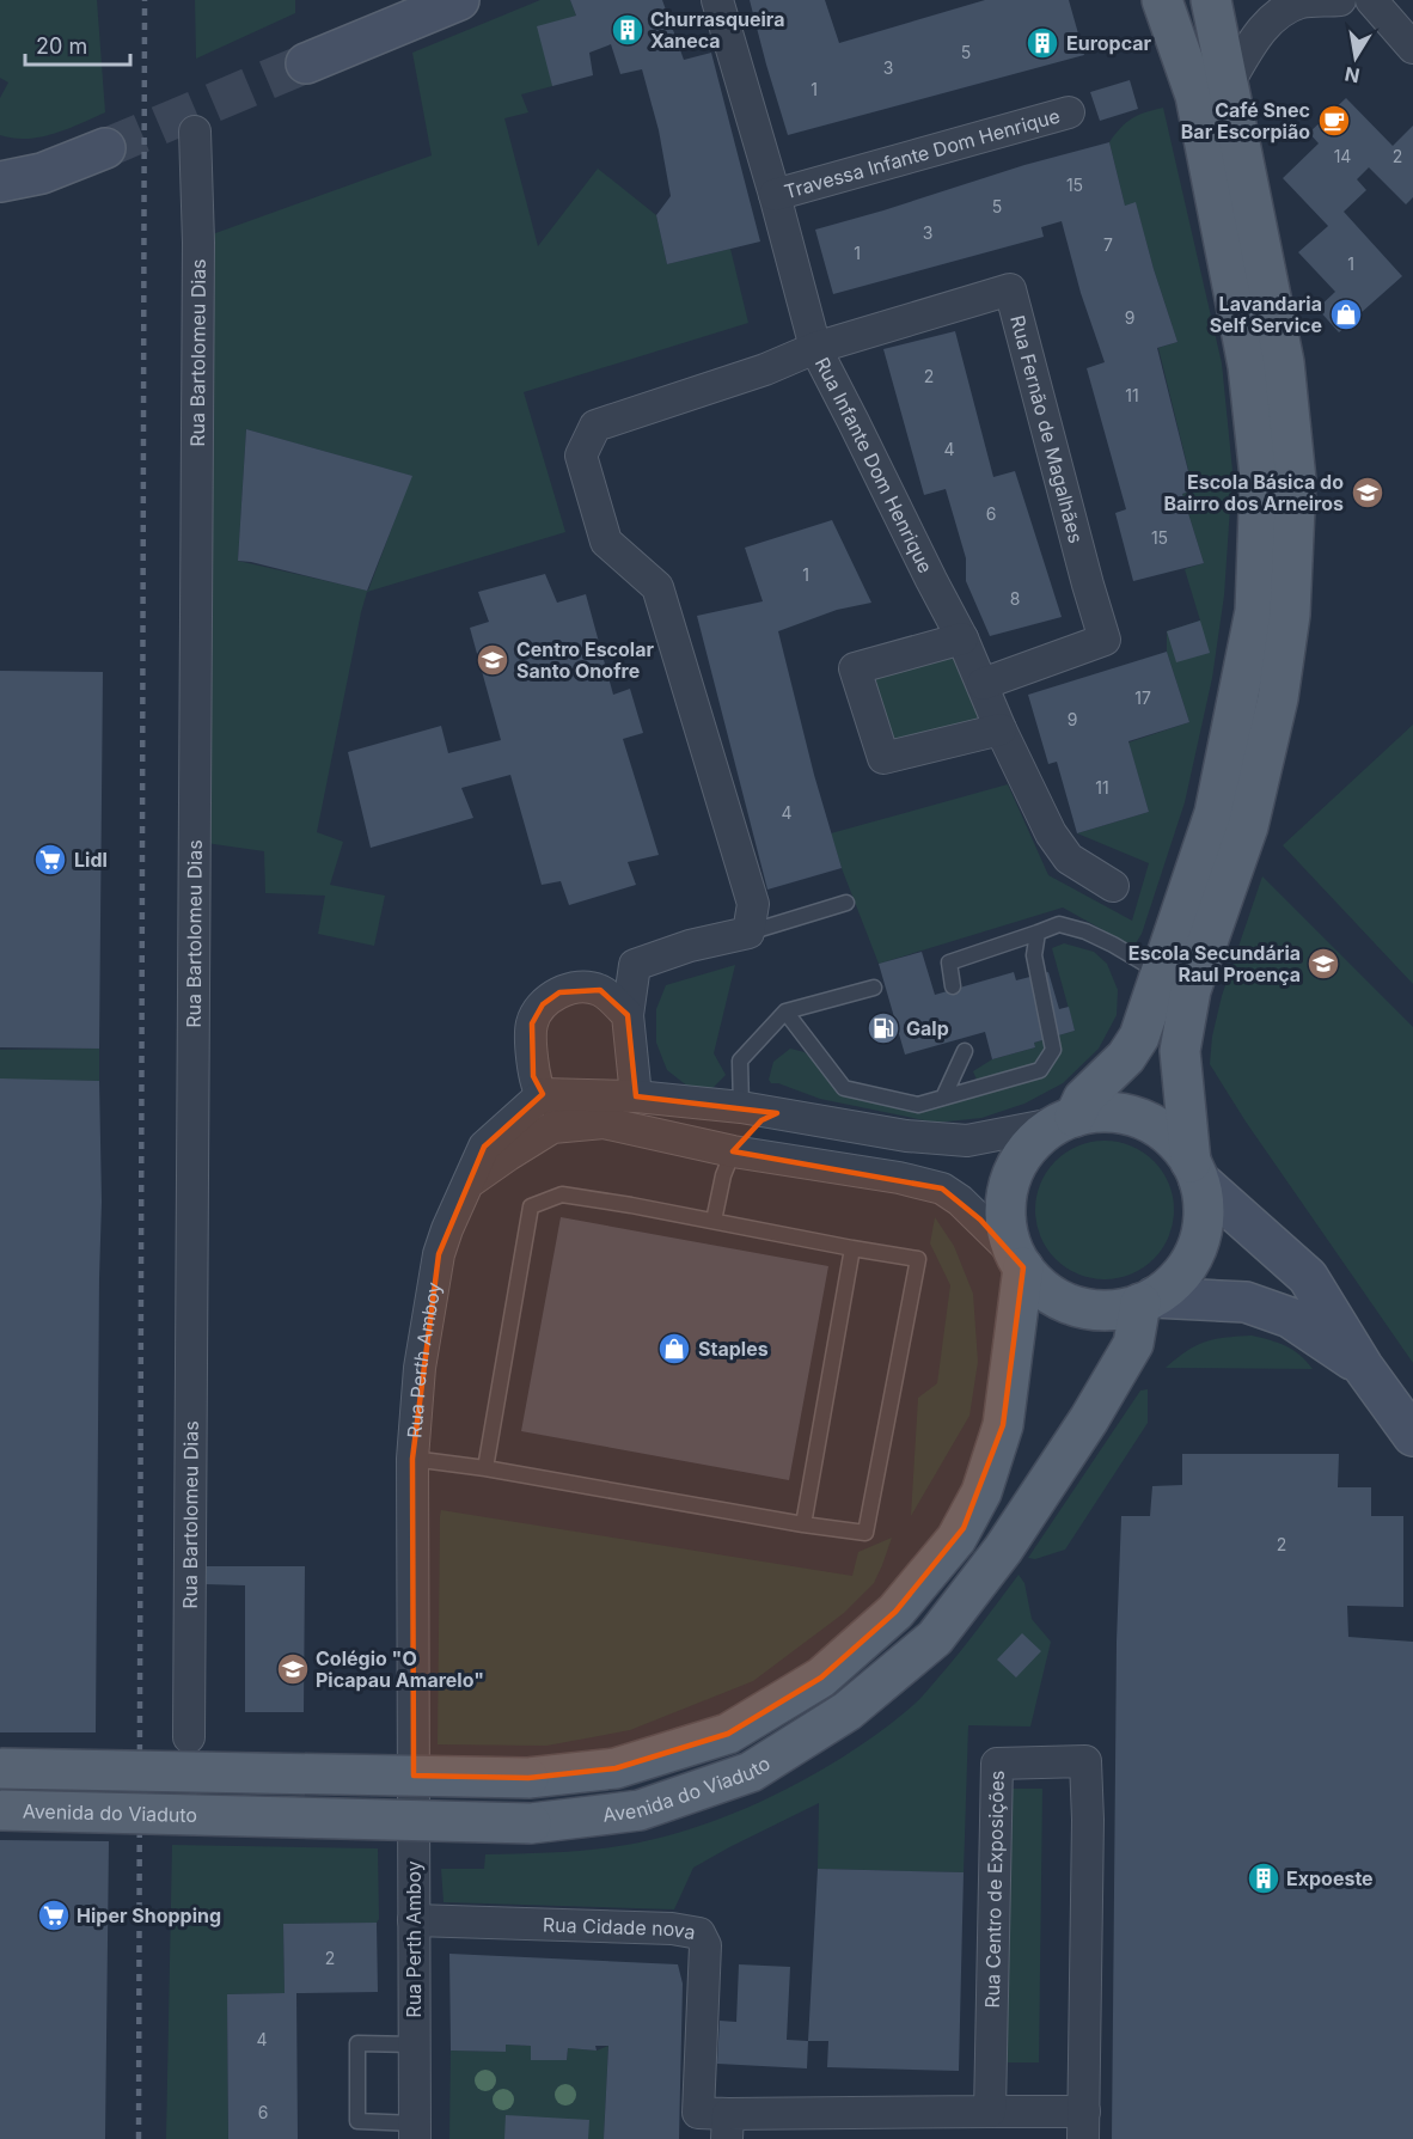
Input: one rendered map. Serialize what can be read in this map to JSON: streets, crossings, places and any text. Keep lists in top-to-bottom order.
{
  "streets": {
    "main road": ["Avenida do Viaduto"],
    "street": [
      "Travessa Infante Dom Henrique",
      "Rua Bartolomeu Dias",
      "Rua Fernão de Magalhães",
      "Rua Infante Dom Henrique",
      "Rua Perth Amboy",
      "Rua Centro de Exposições",
      "Rua Cidade nova"
    ]
  },
  "crossings": [
    ["Travessa Infante Dom Henrique", "Rua Infante Dom Henrique"],
    ["Rua Fernão de Magalhães", "Rua Infante Dom Henrique"],
    ["Rua Perth Amboy", "Rua Cidade nova"]
  ],
  "places": {
    "building": ["Churrasqueira Xaneca", "Europcar", "Expoeste"],
    "cafe": ["Café Snec Bar Escorpião"],
    "shop": ["Lavandaria Self Service", "Staples"],
    "school or university": [
      "Escola Básica do Bairro dos Arneiros",
      "Centro Escolar Santo Onofre",
      "Escola Secundária Raul Proença",
      "Colégio \"O Picapau Amarelo\""
    ],
    "supermarket": ["Lidl", "Hiper Shopping"],
    "fuel station": ["Galp"]
  },
  "house_numbers": [
    "5",
    "3",
    "1",
    "14",
    "2",
    "15",
    "5",
    "3",
    "7",
    "1",
    "1",
    "9",
    "2",
    "11",
    "4",
    "6",
    "15",
    "1",
    "8",
    "17",
    "9",
    "11",
    "4",
    "2",
    "2",
    "4",
    "6"
  ],
  "scale_bar": "20 m",
  "north": "bottom"
}
